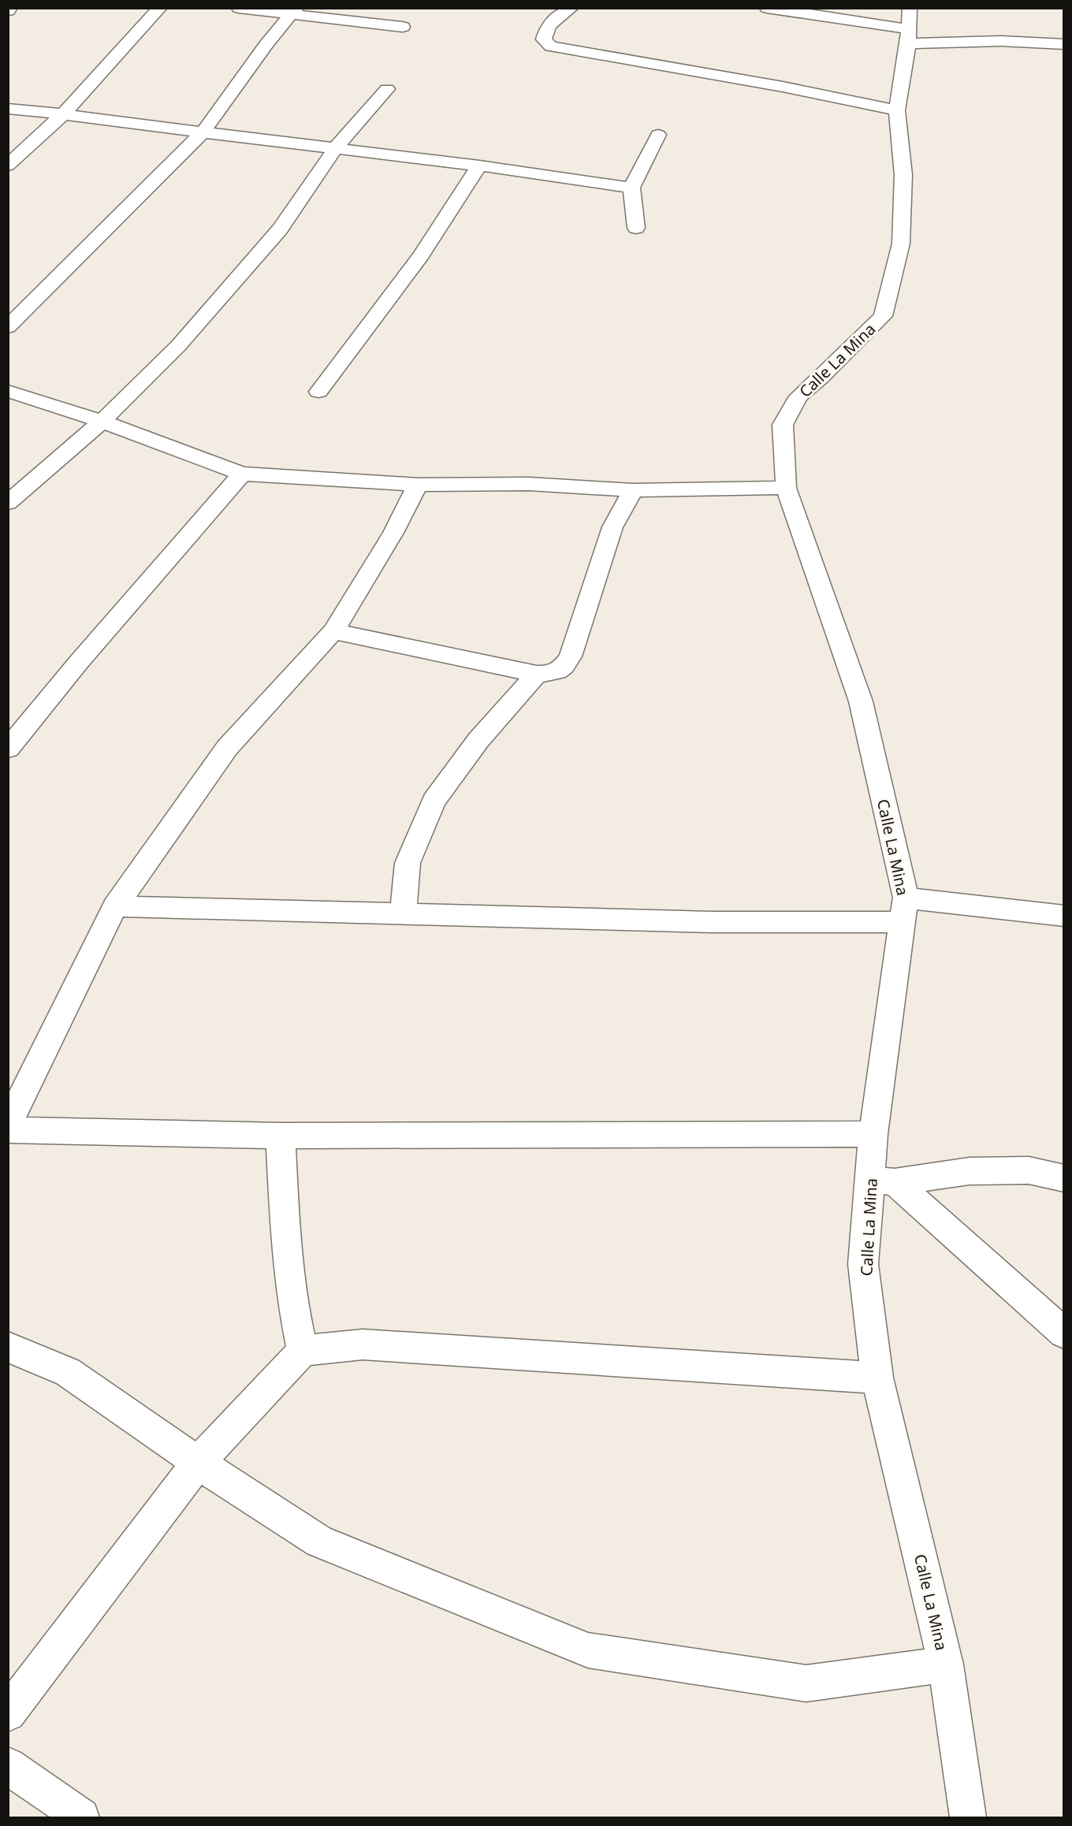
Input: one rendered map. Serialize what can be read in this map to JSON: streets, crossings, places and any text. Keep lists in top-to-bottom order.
{
  "streets": {
    "street": ["Calle La Mina"]
  }
}
